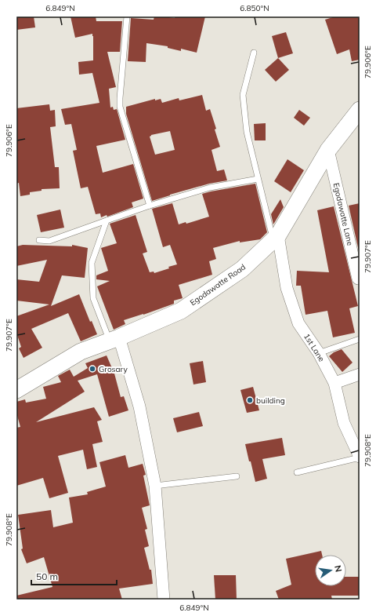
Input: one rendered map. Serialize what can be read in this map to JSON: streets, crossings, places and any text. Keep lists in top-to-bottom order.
{
  "streets": {
    "street": ["Egodawatte Lane", "Egodawatte Road", "1st Lane"]
  },
  "crossings": [
    ["Egodawatte Lane", "Egodawatte Road"],
    ["Egodawatte Road", "1st Lane"]
  ],
  "places": ["Grosary", "building"],
  "scale_bar": "50 m",
  "north": "right",
  "coordinates": [
    "6.849°N",
    "6.850°N",
    "79.906°E",
    "79.907°E",
    "79.908°E"
  ]
}
